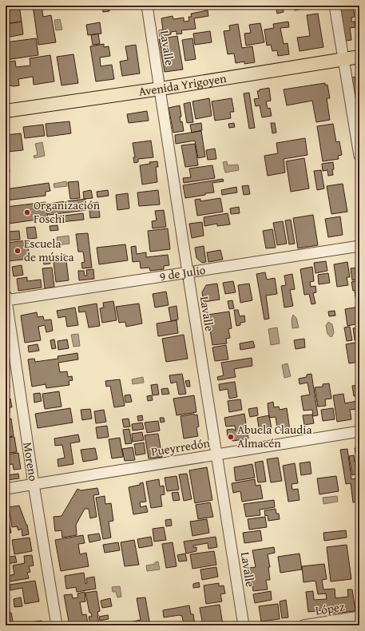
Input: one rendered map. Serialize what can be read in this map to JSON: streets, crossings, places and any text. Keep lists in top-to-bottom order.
{
  "streets": {
    "main road": ["Avenida Yrigoyen"],
    "street": [
      "Lavalle",
      "9 de Julio",
      "Pueyrredón",
      "Moreno",
      "López"
    ]
  },
  "crossings": [
    ["Lavalle", "Avenida Yrigoyen"],
    ["Lavalle", "9 de Julio"],
    ["Lavalle", "Pueyrredón"],
    ["9 de Julio", "Moreno"],
    ["Pueyrredón", "Moreno"]
  ],
  "places": ["Organización Foschi", "Escuela de música", "Abuela Claudia Almacén"]
}
